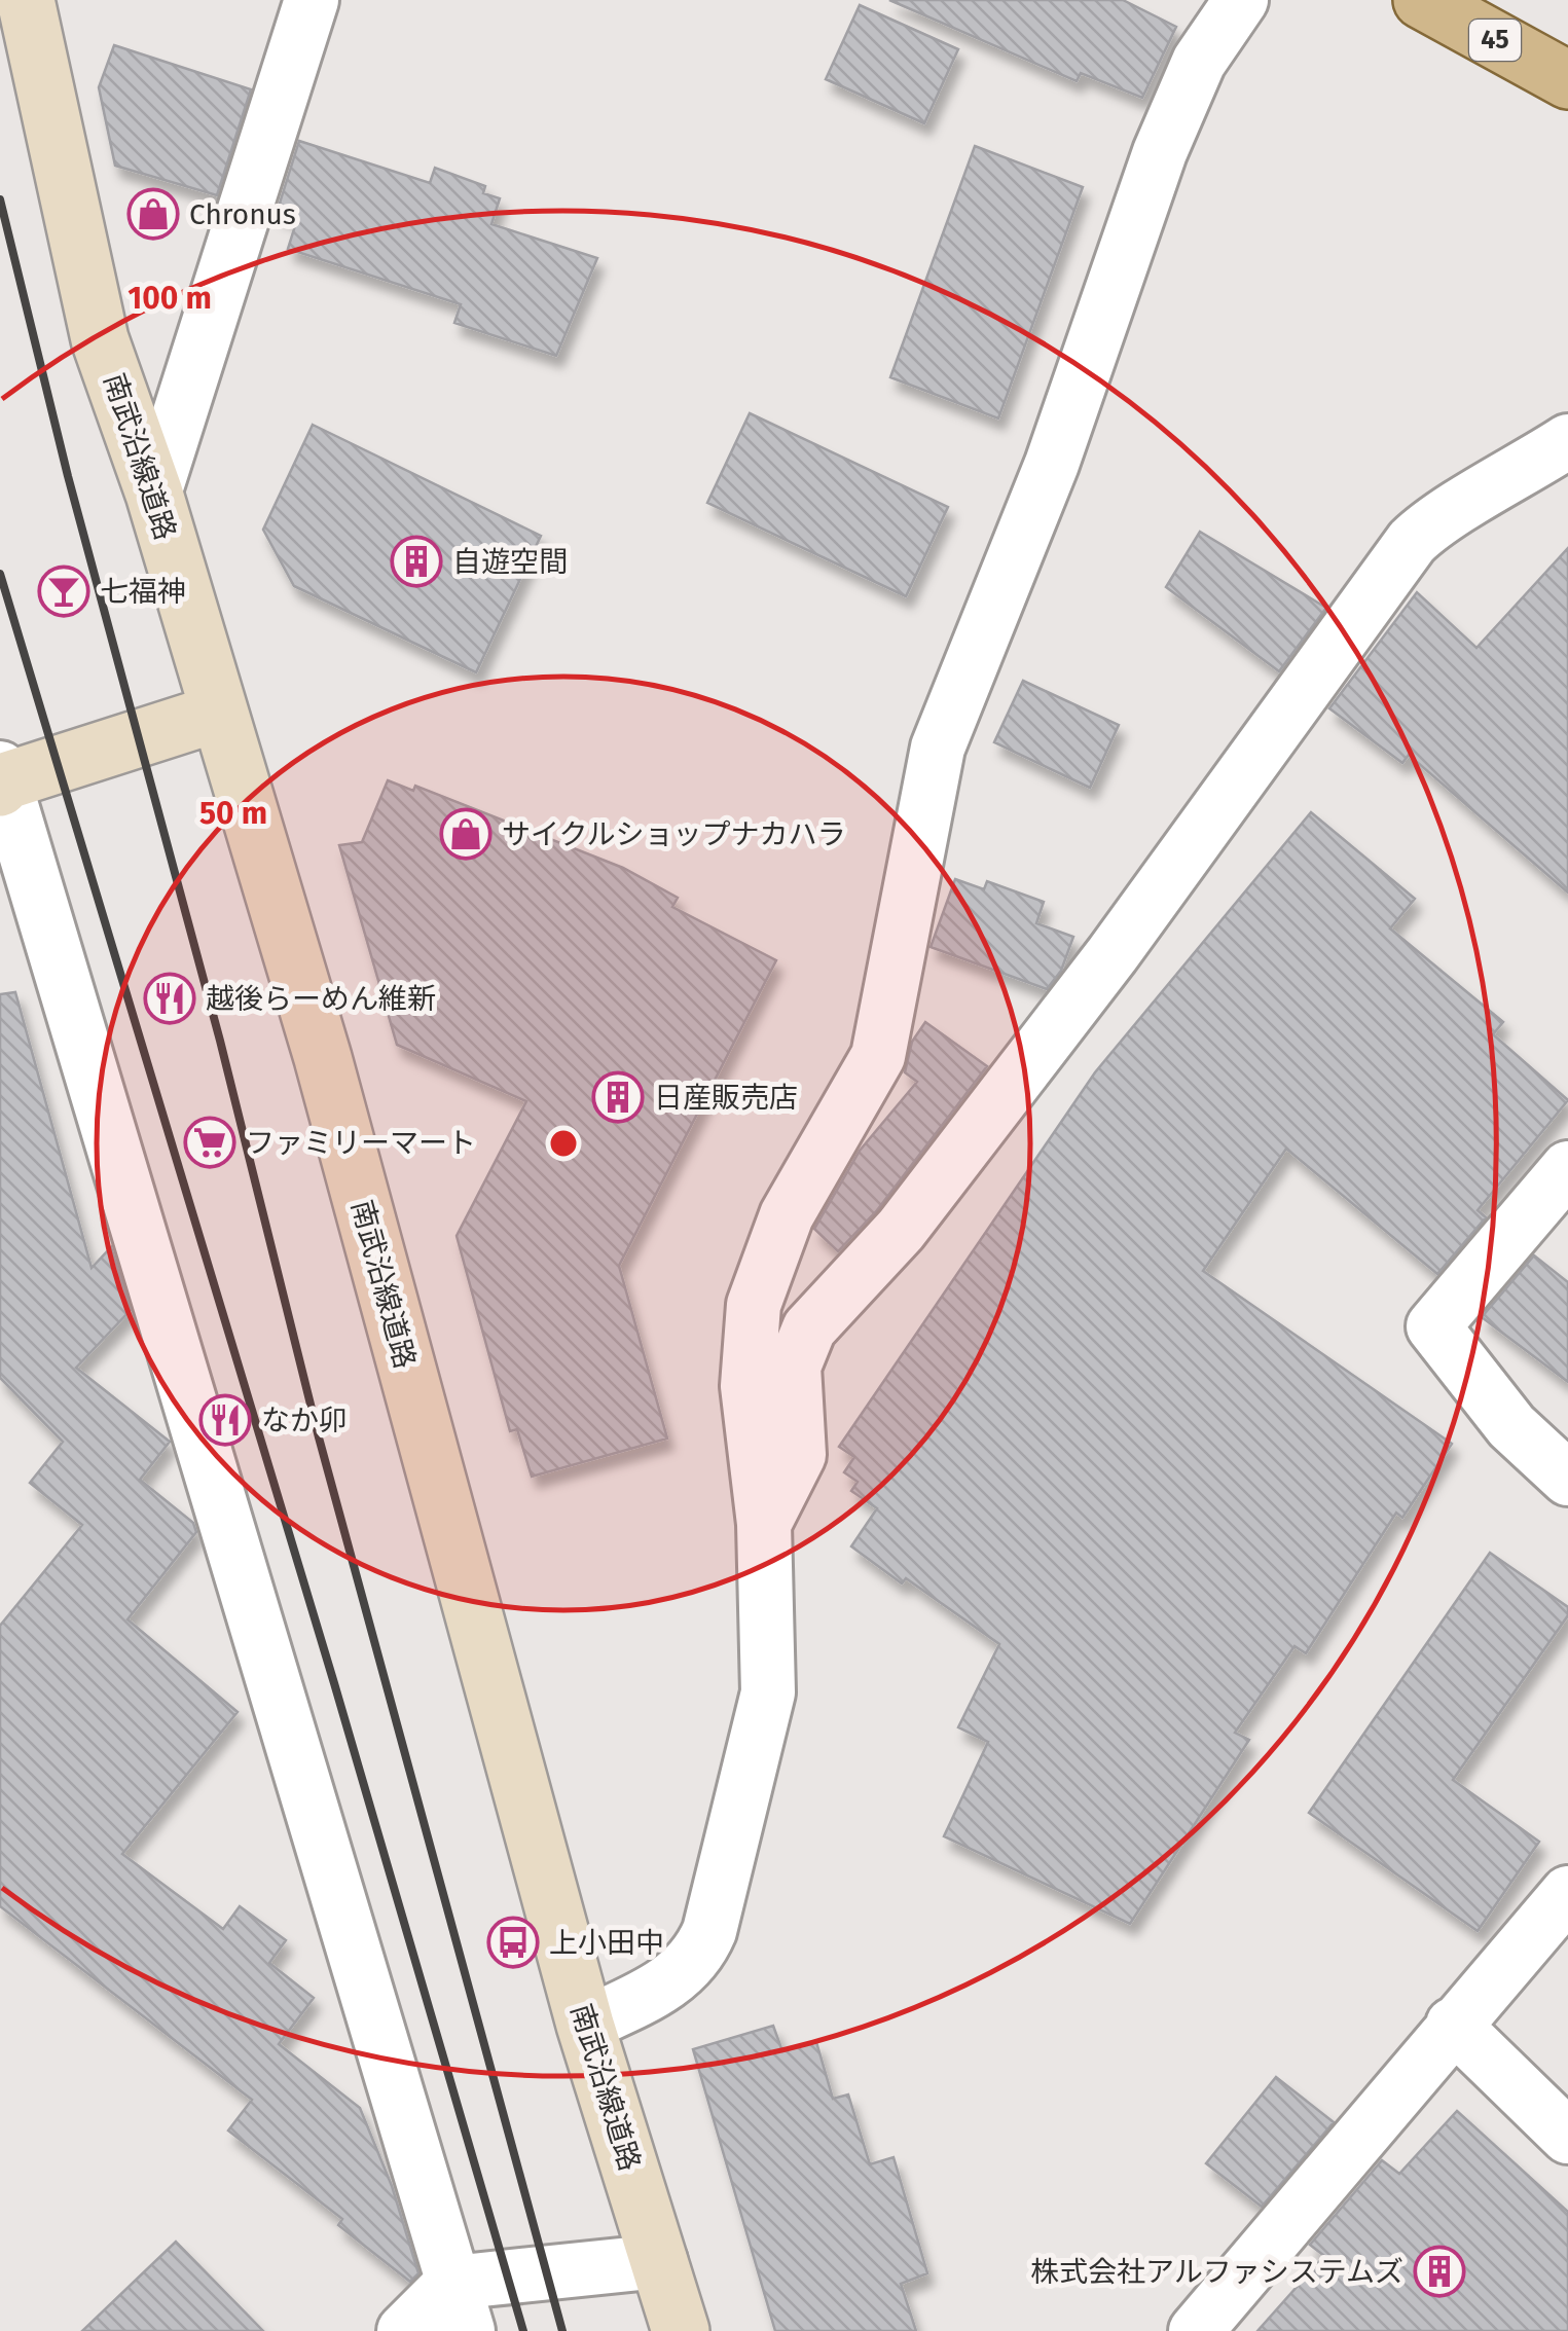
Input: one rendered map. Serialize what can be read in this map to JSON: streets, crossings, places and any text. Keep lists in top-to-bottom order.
{
  "streets": {
    "main road": ["45"],
    "street": ["南武沿線道路"]
  },
  "places": {
    "shop": ["Chronus", "サイクルショップナカハラ"],
    "building": ["自遊空間", "日産販売店", "株式会社アルファシステムズ"],
    "bar": ["七福神"],
    "restaurant": ["越後らーめん維新", "なか卯"],
    "supermarket": ["ファミリーマート"],
    "bus stop": ["上小田中"]
  },
  "rings": ["100 m", "50 m"]
}
